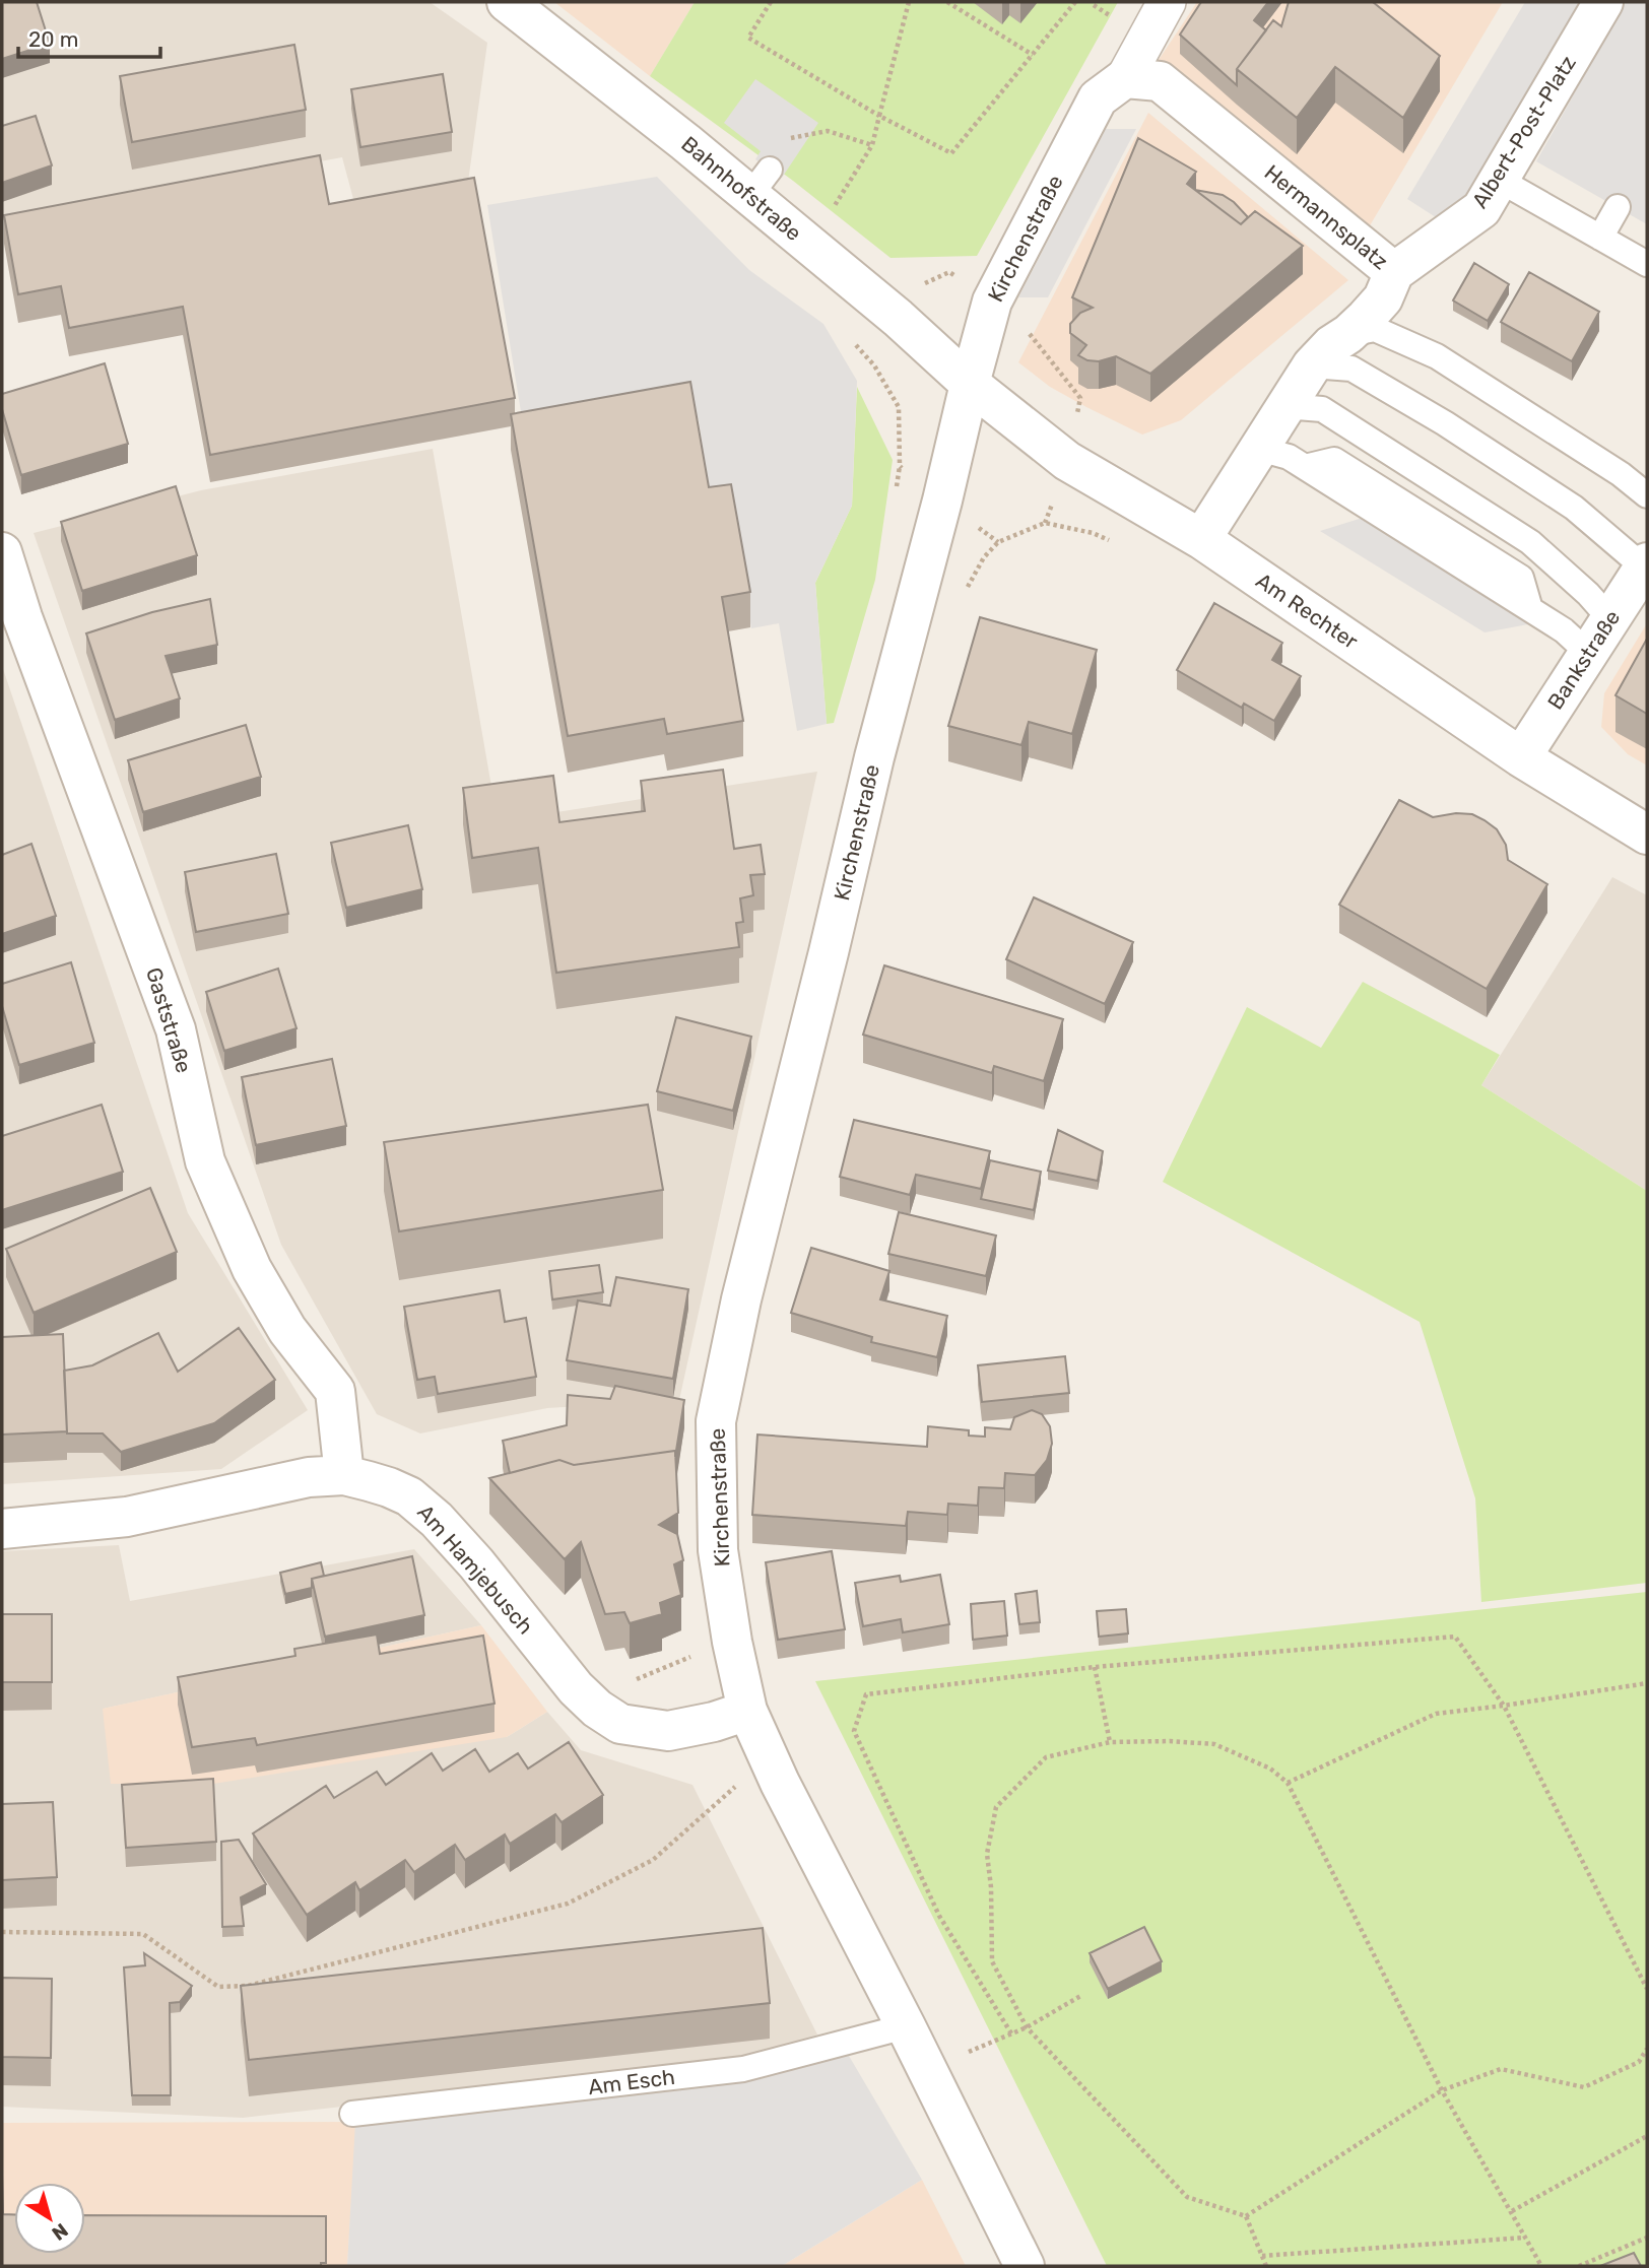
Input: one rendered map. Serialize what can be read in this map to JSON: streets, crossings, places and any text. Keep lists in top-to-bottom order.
{
  "streets": {
    "street": [
      "Albert-Post-Platz",
      "Bahnhofstraße",
      "Hermannsplatz",
      "Kirchenstraße",
      "Am Rechter",
      "Bankstraße",
      "Gaststraße",
      "Am Hamjebusch"
    ],
    "lane": ["Am Esch"]
  },
  "crossings": [
    ["Albert-Post-Platz", "Hermannsplatz"],
    ["Bahnhofstraße", "Kirchenstraße"],
    ["Bahnhofstraße", "Am Rechter"],
    ["Hermannsplatz", "Kirchenstraße"],
    ["Hermannsplatz", "Am Rechter"],
    ["Kirchenstraße", "Am Rechter"],
    ["Kirchenstraße", "Am Hamjebusch"],
    ["Am Rechter", "Bankstraße"],
    ["Gaststraße", "Am Hamjebusch"]
  ],
  "scale_bar": "20 m",
  "north": "bottom right"
}
